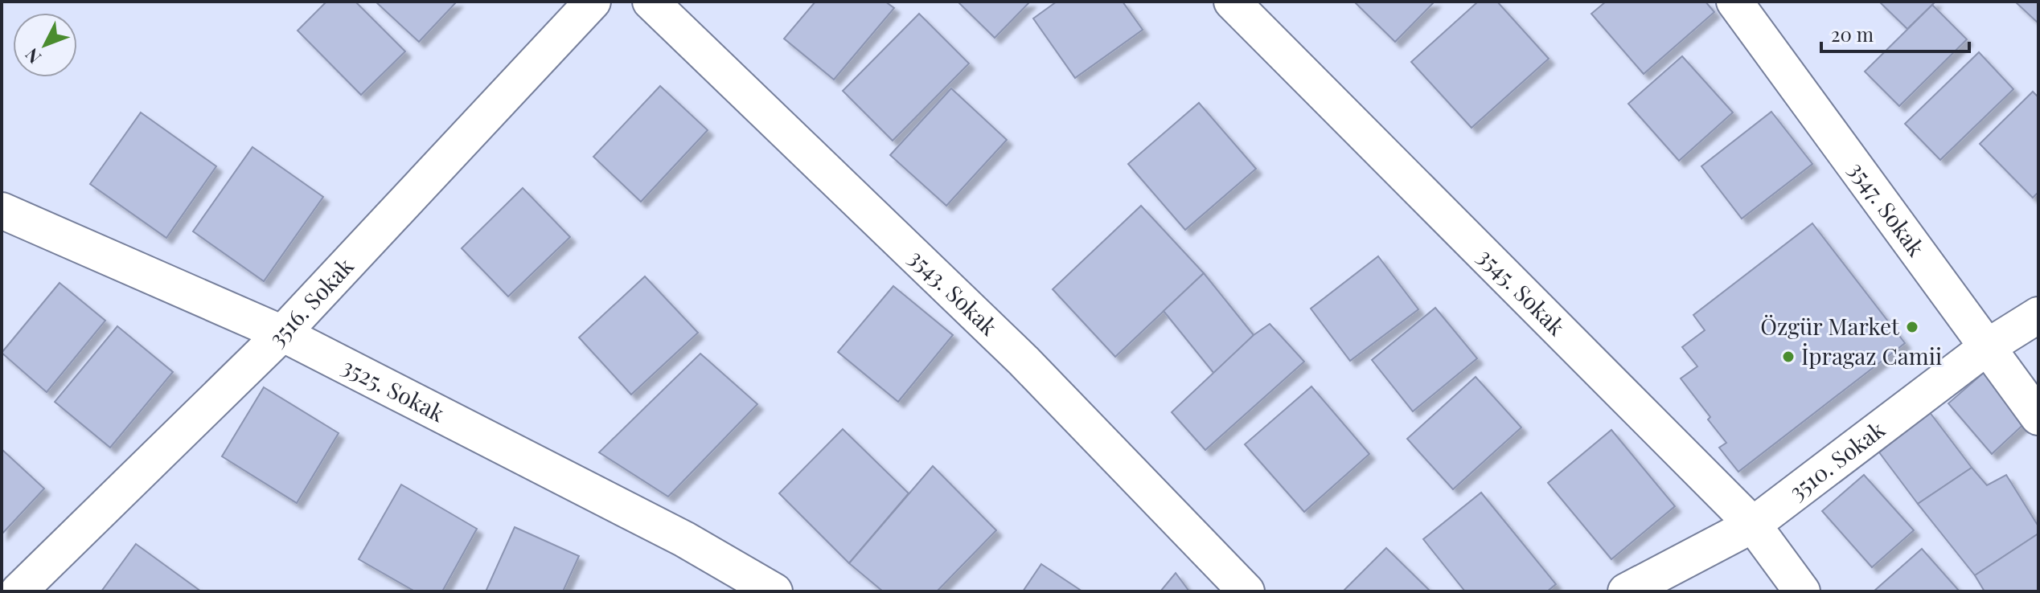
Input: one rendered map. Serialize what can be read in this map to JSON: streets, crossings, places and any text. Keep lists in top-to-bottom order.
{
  "streets": {
    "street": [
      "3547. Sokak",
      "3543. Sokak",
      "3545. Sokak",
      "3516. Sokak",
      "3525. Sokak",
      "3510. Sokak"
    ]
  },
  "crossings": [
    ["3547. Sokak", "3510. Sokak"],
    ["3545. Sokak", "3510. Sokak"],
    ["3516. Sokak", "3525. Sokak"]
  ],
  "places": ["Özgür Market", "İpragaz Camii"],
  "scale_bar": "20 m",
  "north": "bottom left"
}
